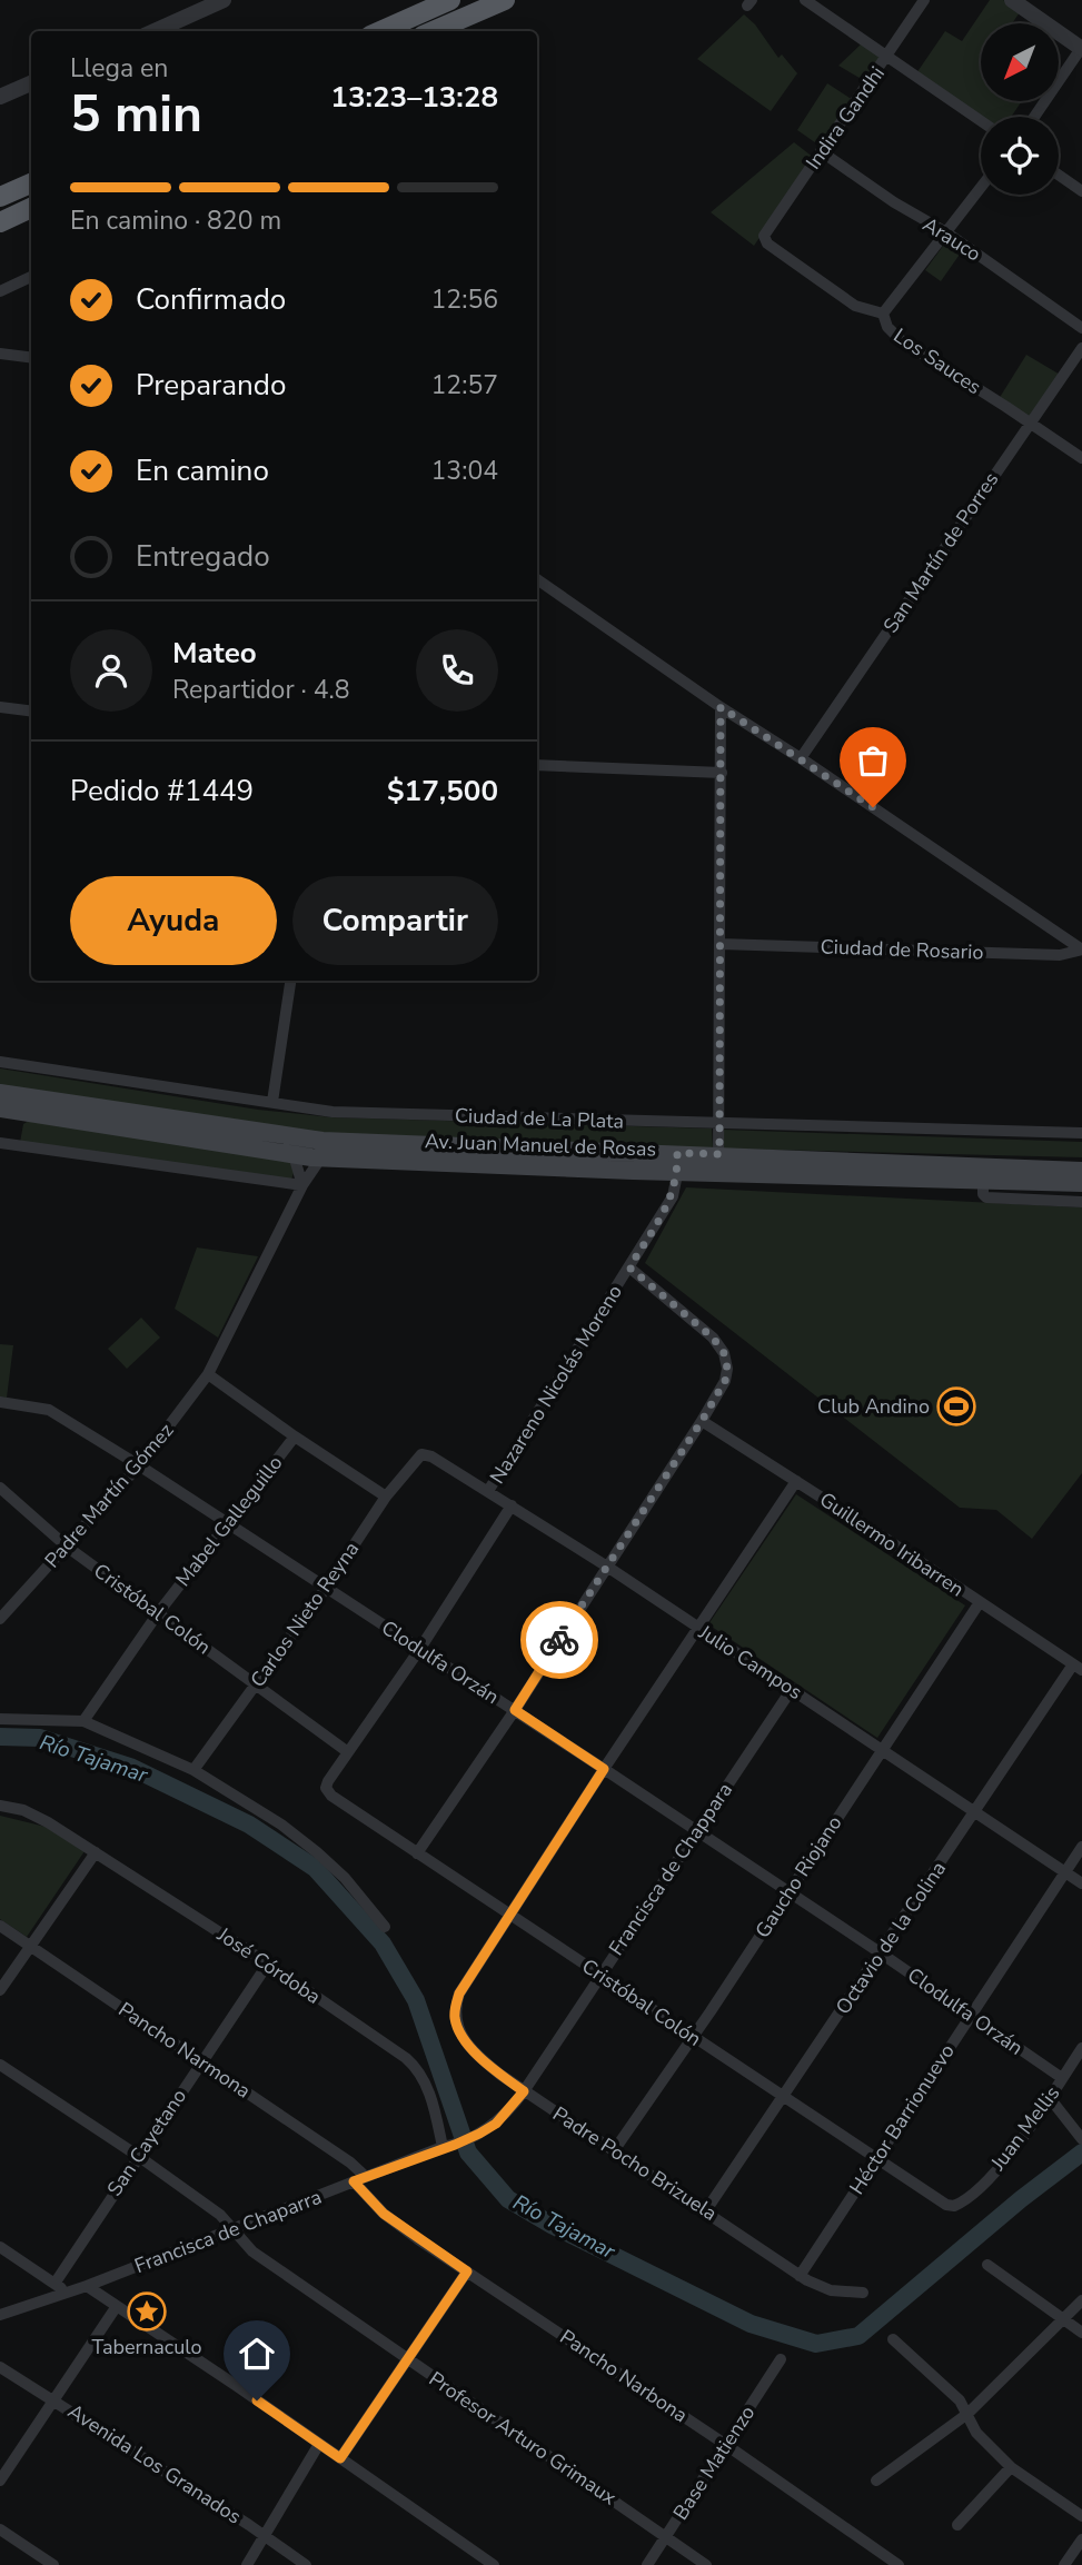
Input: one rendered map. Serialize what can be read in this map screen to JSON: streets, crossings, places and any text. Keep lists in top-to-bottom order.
{
  "streets": {
    "main road": ["Av. Juan Manuel de Rosas"],
    "street": [
      "Indira Gandhi",
      "Arauco",
      "Los Sauces",
      "San Martín de Porres",
      "Ciudad de Rosario",
      "Ciudad de La Plata",
      "Nazareno Nicolás Moreno",
      "Padre Martín Gómez",
      "Mabel Galleguillo",
      "Guillermo Iribarren",
      "Cristóbal Colón",
      "Carlos Nieto Reyna",
      "Clodulfa Orzán",
      "Julio Campos",
      "Francisca de Chappara",
      "Gaucho Riojano",
      "Octavio de la Colina",
      "José Córdoba",
      "Pancho Narmona",
      "Héctor Barrionuevo",
      "Juan Mellis",
      "San Cayetano",
      "Padre Pocho Brizuela",
      "Francisca de Chaparra",
      "Pancho Narbona",
      "Profesor Arturo Grimaux",
      "Base Matienzo",
      "Avenida Los Granados"
    ]
  },
  "crossings": [
    ["Indira Gandhi", "Arauco"],
    ["Indira Gandhi", "Los Sauces"],
    ["Los Sauces", "San Martín de Porres"],
    ["Av. Juan Manuel de Rosas", "Nazareno Nicolás Moreno"],
    ["Av. Juan Manuel de Rosas", "Padre Martín Gómez"],
    ["Nazareno Nicolás Moreno", "Cristóbal Colón"],
    ["Nazareno Nicolás Moreno", "Clodulfa Orzán"],
    ["Nazareno Nicolás Moreno", "Julio Campos"],
    ["Padre Martín Gómez", "Cristóbal Colón"],
    ["Padre Martín Gómez", "Clodulfa Orzán"],
    ["Mabel Galleguillo", "Cristóbal Colón"],
    ["Mabel Galleguillo", "Clodulfa Orzán"],
    ["Guillermo Iribarren", "Gaucho Riojano"],
    ["Guillermo Iribarren", "Octavio de la Colina"],
    ["Cristóbal Colón", "Carlos Nieto Reyna"],
    ["Cristóbal Colón", "Francisca de Chappara"],
    ["Cristóbal Colón", "Gaucho Riojano"],
    ["Cristóbal Colón", "Octavio de la Colina"],
    ["Cristóbal Colón", "Héctor Barrionuevo"],
    ["Cristóbal Colón", "Juan Mellis"],
    ["Cristóbal Colón", "Padre Pocho Brizuela"],
    ["Carlos Nieto Reyna", "Clodulfa Orzán"],
    ["Carlos Nieto Reyna", "Julio Campos"],
    ["Clodulfa Orzán", "Francisca de Chappara"],
    ["Clodulfa Orzán", "Gaucho Riojano"],
    ["Clodulfa Orzán", "Octavio de la Colina"],
    ["Clodulfa Orzán", "Héctor Barrionuevo"],
    ["Clodulfa Orzán", "Juan Mellis"],
    ["Julio Campos", "Francisca de Chappara"],
    ["Julio Campos", "Gaucho Riojano"],
    ["Julio Campos", "Octavio de la Colina"],
    ["Julio Campos", "Héctor Barrionuevo"],
    ["Francisca de Chappara", "José Córdoba"],
    ["Francisca de Chappara", "Padre Pocho Brizuela"],
    ["Francisca de Chappara", "Francisca de Chaparra"],
    ["Gaucho Riojano", "Padre Pocho Brizuela"],
    ["Octavio de la Colina", "Padre Pocho Brizuela"],
    ["José Córdoba", "San Cayetano"],
    ["José Córdoba", "Francisca de Chaparra"],
    ["Pancho Narmona", "San Cayetano"],
    ["Pancho Narmona", "Francisca de Chaparra"],
    ["Pancho Narmona", "Pancho Narbona"],
    ["Héctor Barrionuevo", "Padre Pocho Brizuela"],
    ["San Cayetano", "Profesor Arturo Grimaux"],
    ["Francisca de Chaparra", "Pancho Narbona"],
    ["Francisca de Chaparra", "Profesor Arturo Grimaux"],
    ["Pancho Narbona", "Base Matienzo"],
    ["Profesor Arturo Grimaux", "Base Matienzo"]
  ],
  "water": ["Río Tajamar"],
  "places": {
    "sports": ["Club Andino"],
    "place": ["Tabernaculo"]
  },
  "north": "bottom left",
  "page": {
    "heading": ["5 min", "Llega en", "13:23–13:28"],
    "panel": [
      "Mateo",
      "Repartidor · 4.8",
      "Pedido #1449",
      "$17,500"
    ],
    "bar": "En camino · 820 m",
    "list": [
      ["Confirmado", "12:56"],
      ["Preparando", "12:57"],
      ["En camino", "13:04"],
      "Entregado"
    ],
    "buttons": ["Ayuda", "Compartir"]
  }
}
